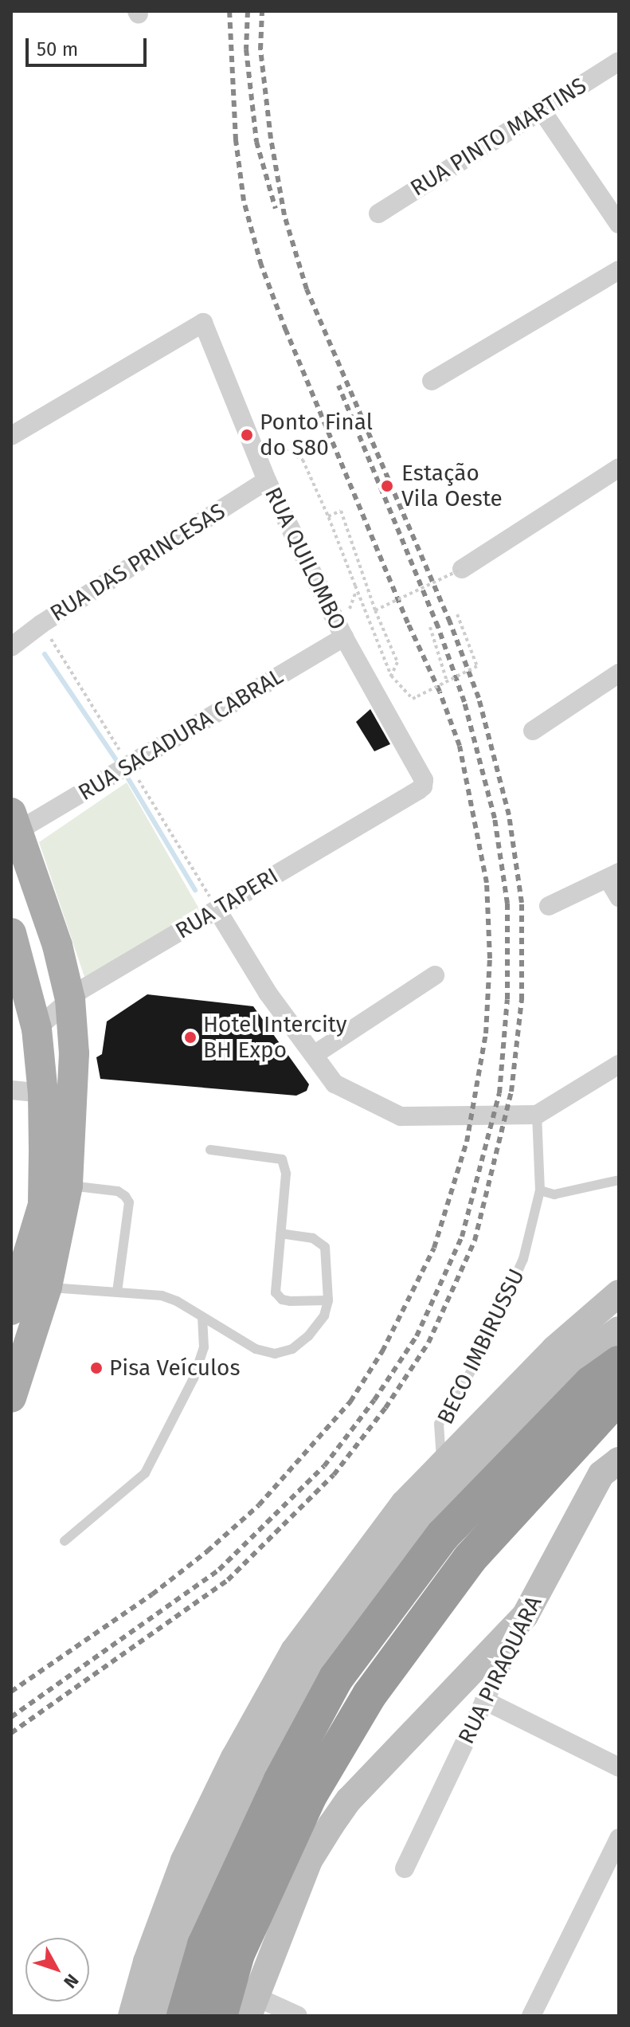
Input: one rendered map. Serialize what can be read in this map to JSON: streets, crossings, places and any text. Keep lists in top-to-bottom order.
{
  "streets": {
    "street": [
      "RUA PINTO MARTINS",
      "RUA QUILOMBO",
      "RUA DAS PRINCESAS",
      "RUA SACADURA CABRAL",
      "RUA TAPERI",
      "RUA PIRAQUARA"
    ],
    "lane": ["BECO IMBIRUSSU"]
  },
  "crossings": [
    ["RUA QUILOMBO", "RUA DAS PRINCESAS"],
    ["RUA QUILOMBO", "RUA SACADURA CABRAL"],
    ["RUA QUILOMBO", "RUA TAPERI"]
  ],
  "places": [
    "Ponto Final do S80",
    "Estação Vila Oeste",
    "Hotel Intercity BH Expo",
    "Pisa Veículos"
  ],
  "scale_bar": "50 m",
  "north": "bottom right"
}
